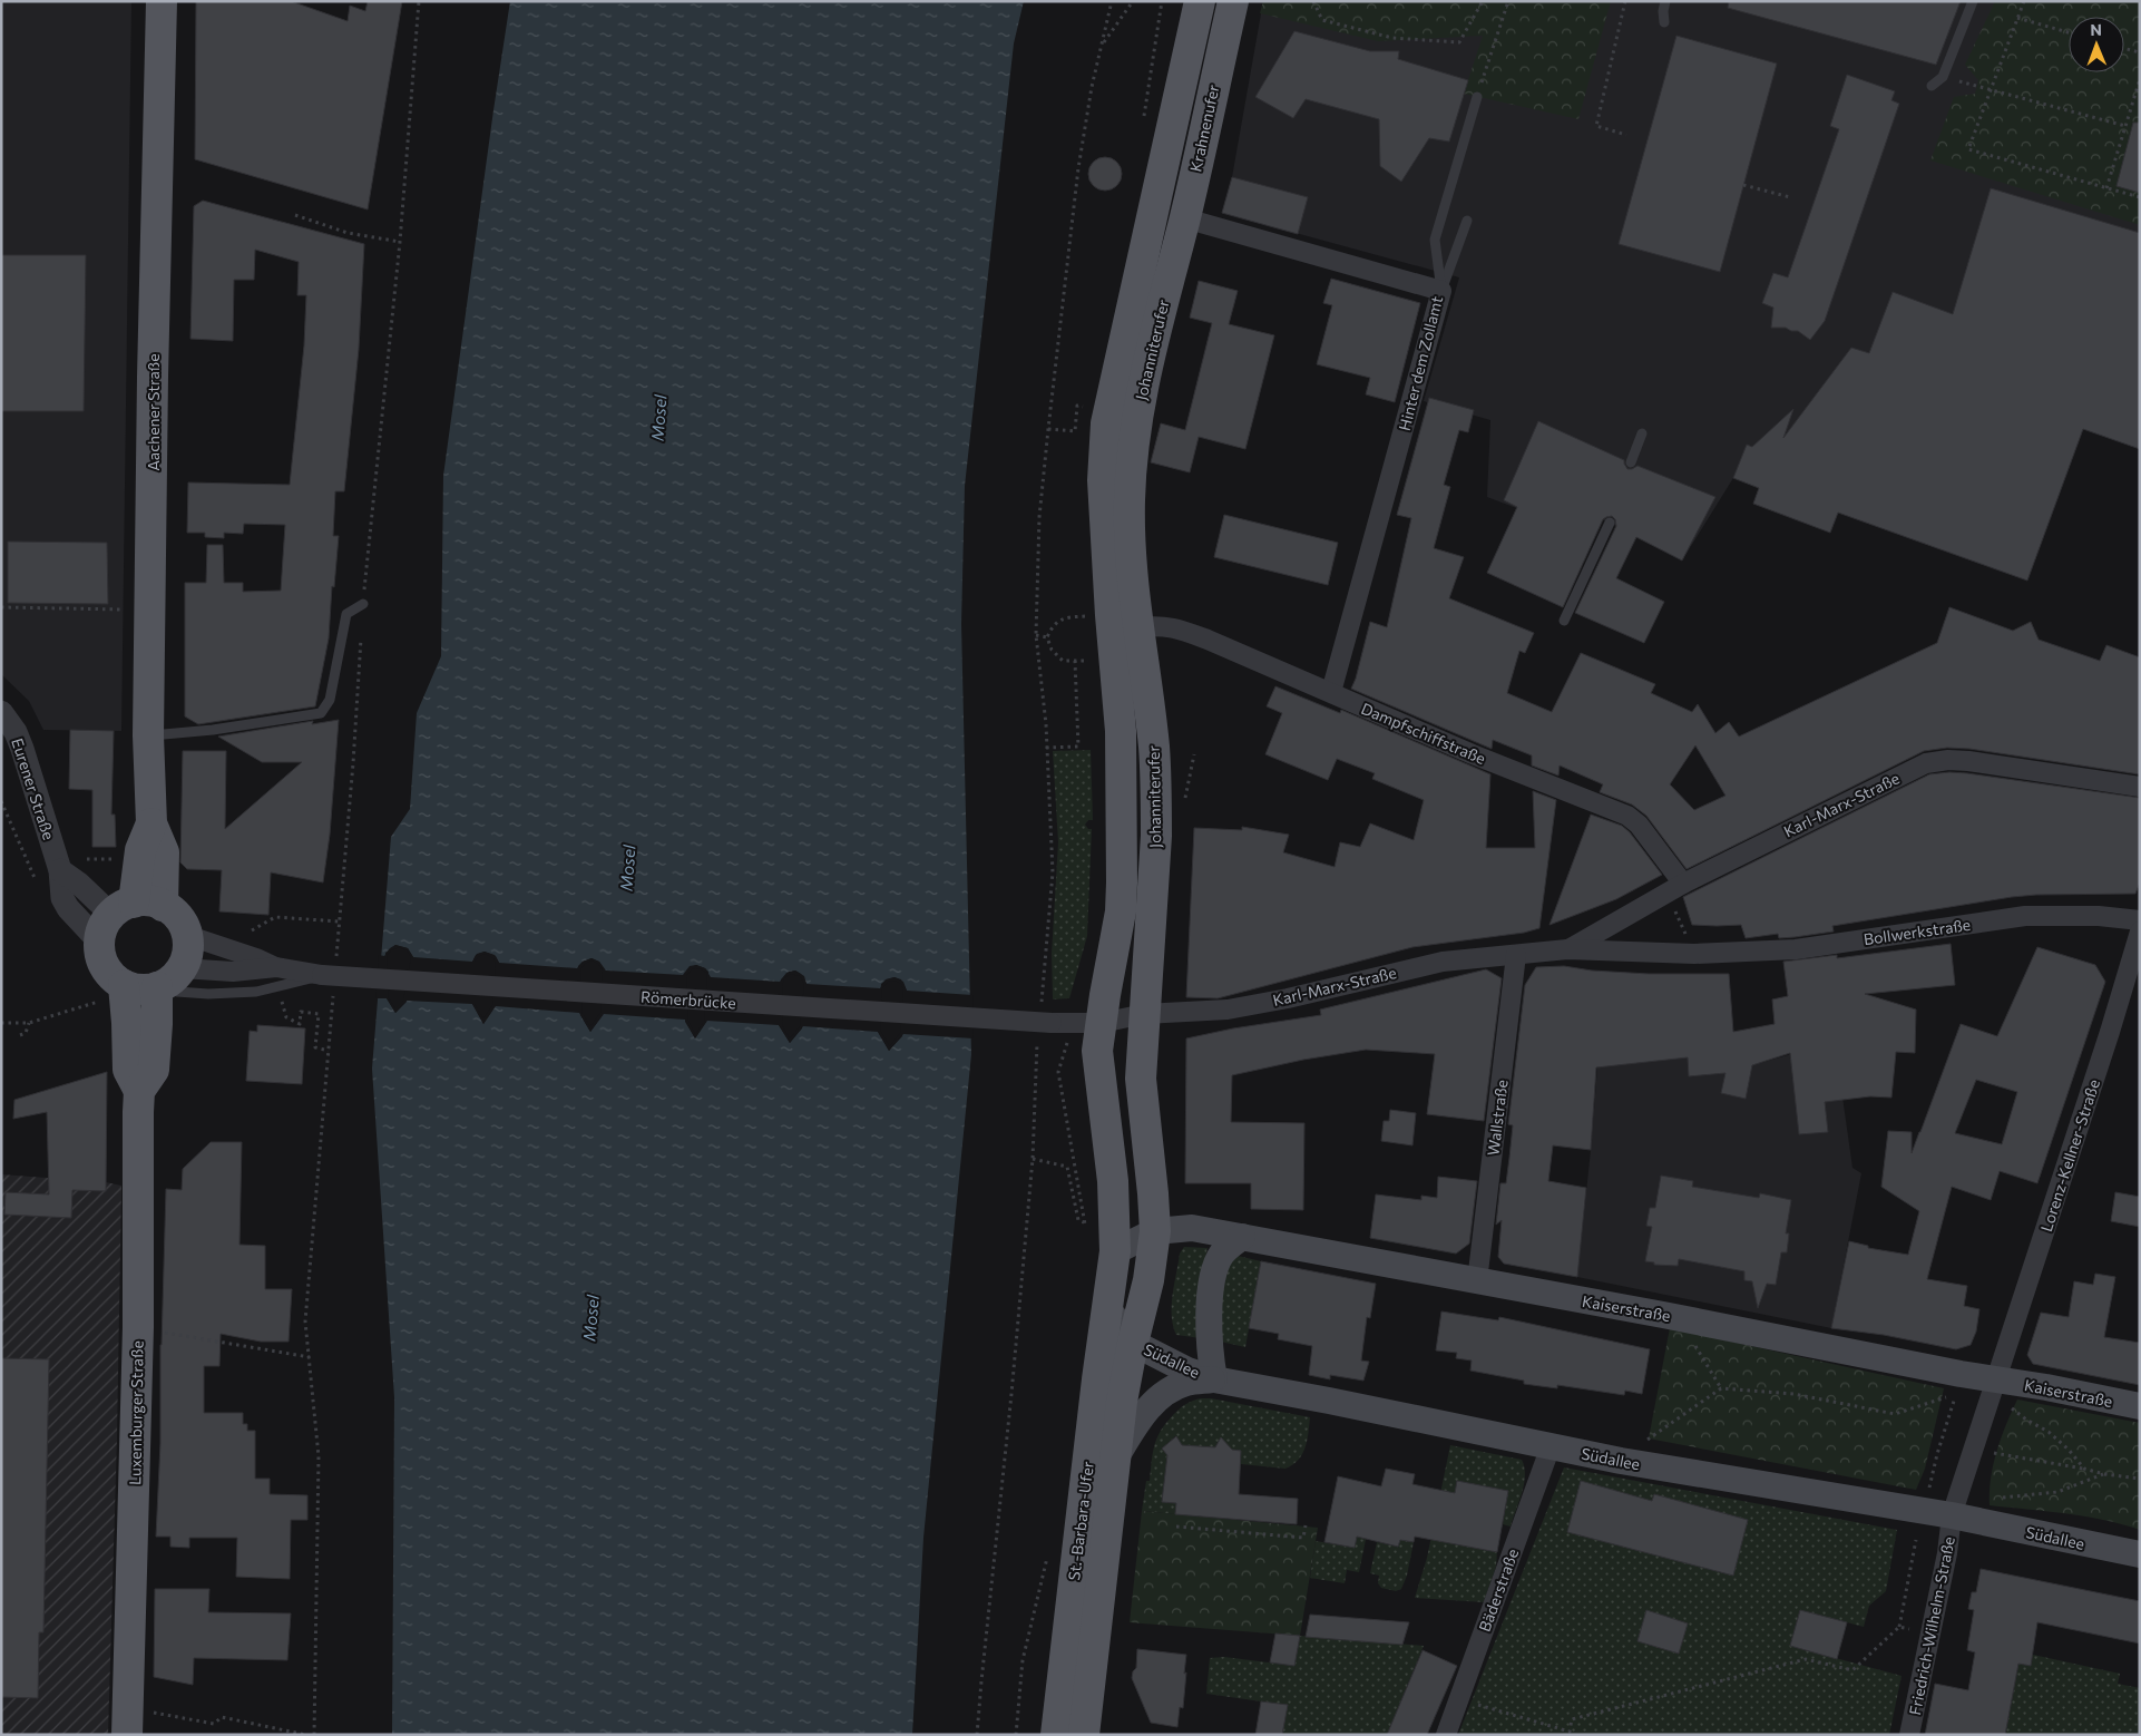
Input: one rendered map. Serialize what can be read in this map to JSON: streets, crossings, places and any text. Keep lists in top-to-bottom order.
{
  "streets": {
    "main road": [
      "Krahnenufer",
      "Johanniterufer",
      "Aachener Straße",
      "Kaiserstraße",
      "Südallee",
      "Luxemburger Straße",
      "St.-Barbara-Ufer"
    ],
    "street": [
      "Hinter dem Zollamt",
      "Dampfschiffstraße",
      "Eurener Straße",
      "Karl-Marx-Straße",
      "Bollwerkstraße",
      "Römerbrücke",
      "Wallstraße",
      "Lorenz-Kellner-Straße",
      "Bäderstraße",
      "Friedrich-Wilhelm-Straße"
    ]
  },
  "crossings": [
    ["Krahnenufer", "Johanniterufer"],
    ["Krahnenufer", "Hinter dem Zollamt"],
    ["Johanniterufer", "Dampfschiffstraße"],
    ["Johanniterufer", "Karl-Marx-Straße"],
    ["Johanniterufer", "Römerbrücke"],
    ["Johanniterufer", "Kaiserstraße"],
    ["Johanniterufer", "Südallee"],
    ["Johanniterufer", "St.-Barbara-Ufer"],
    ["Hinter dem Zollamt", "Dampfschiffstraße"],
    ["Aachener Straße", "Eurener Straße"],
    ["Aachener Straße", "Römerbrücke"],
    ["Aachener Straße", "Luxemburger Straße"],
    ["Dampfschiffstraße", "Karl-Marx-Straße"],
    ["Eurener Straße", "Römerbrücke"],
    ["Eurener Straße", "Luxemburger Straße"],
    ["Karl-Marx-Straße", "Bollwerkstraße"],
    ["Karl-Marx-Straße", "Römerbrücke"],
    ["Karl-Marx-Straße", "Wallstraße"],
    ["Römerbrücke", "Luxemburger Straße"],
    ["Wallstraße", "Kaiserstraße"],
    ["Lorenz-Kellner-Straße", "Kaiserstraße"],
    ["Lorenz-Kellner-Straße", "Südallee"],
    ["Lorenz-Kellner-Straße", "Friedrich-Wilhelm-Straße"],
    ["Südallee", "St.-Barbara-Ufer"],
    ["Südallee", "Bäderstraße"],
    ["Südallee", "Friedrich-Wilhelm-Straße"]
  ],
  "water": ["Mosel"],
  "north": "top"
}
